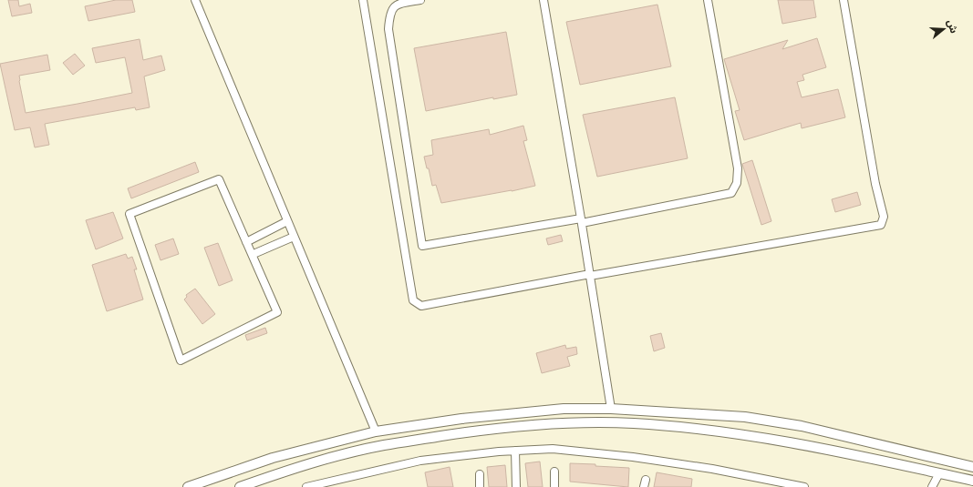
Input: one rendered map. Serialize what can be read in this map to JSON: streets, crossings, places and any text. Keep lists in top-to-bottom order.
{
  "north": "right"
}
